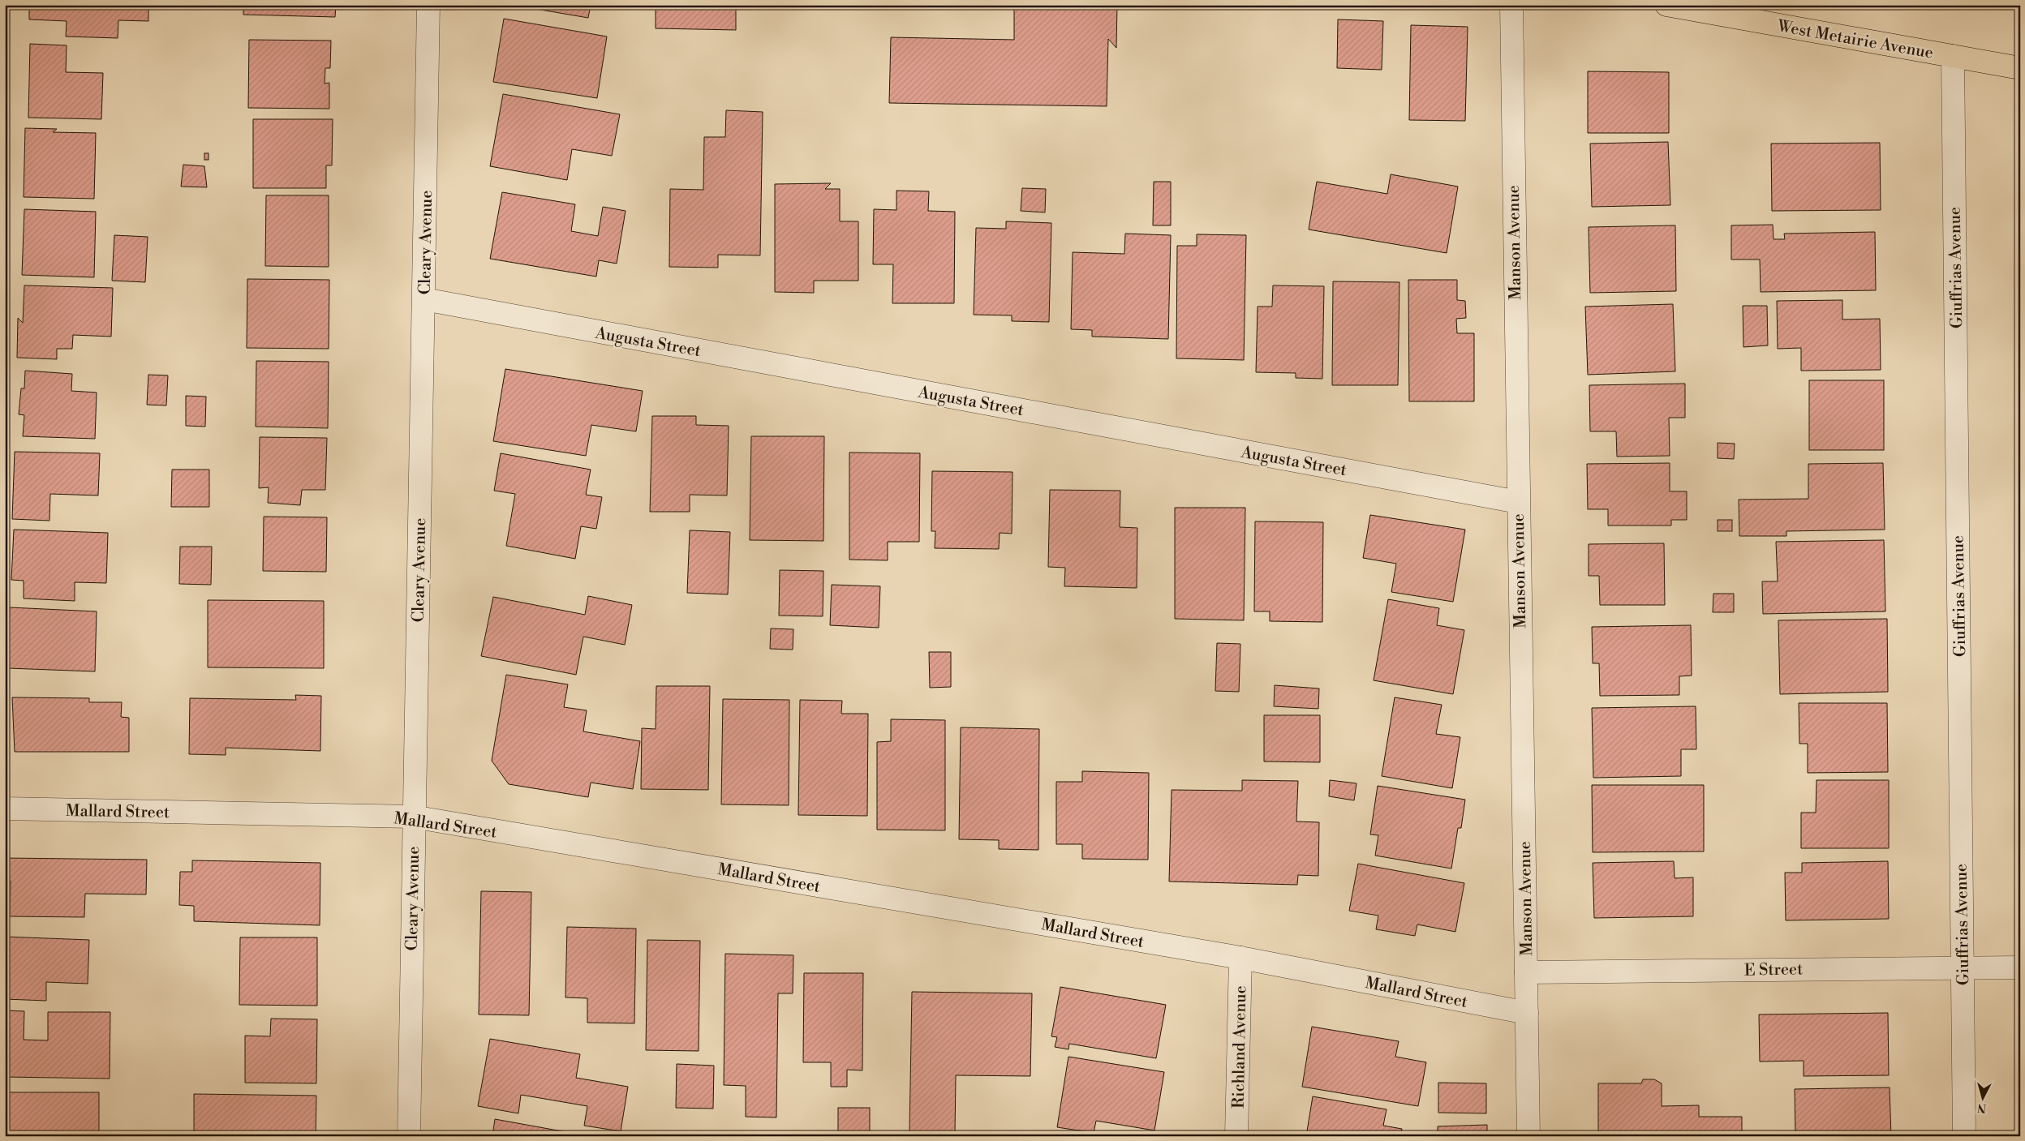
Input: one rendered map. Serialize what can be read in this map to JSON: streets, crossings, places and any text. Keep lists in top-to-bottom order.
{
  "streets": {
    "main road": ["West Metairie Avenue"],
    "street": [
      "Cleary Avenue",
      "Manson Avenue",
      "Giuffrias Avenue",
      "Augusta Street",
      "Mallard Street",
      "E Street",
      "Richland Avenue"
    ]
  },
  "crossings": [
    ["West Metairie Avenue", "Giuffrias Avenue"],
    ["Cleary Avenue", "Augusta Street"],
    ["Cleary Avenue", "Mallard Street"],
    ["Manson Avenue", "Augusta Street"],
    ["Manson Avenue", "Mallard Street"],
    ["Manson Avenue", "E Street"],
    ["Giuffrias Avenue", "E Street"],
    ["Mallard Street", "Richland Avenue"]
  ],
  "north": "bottom"
}
